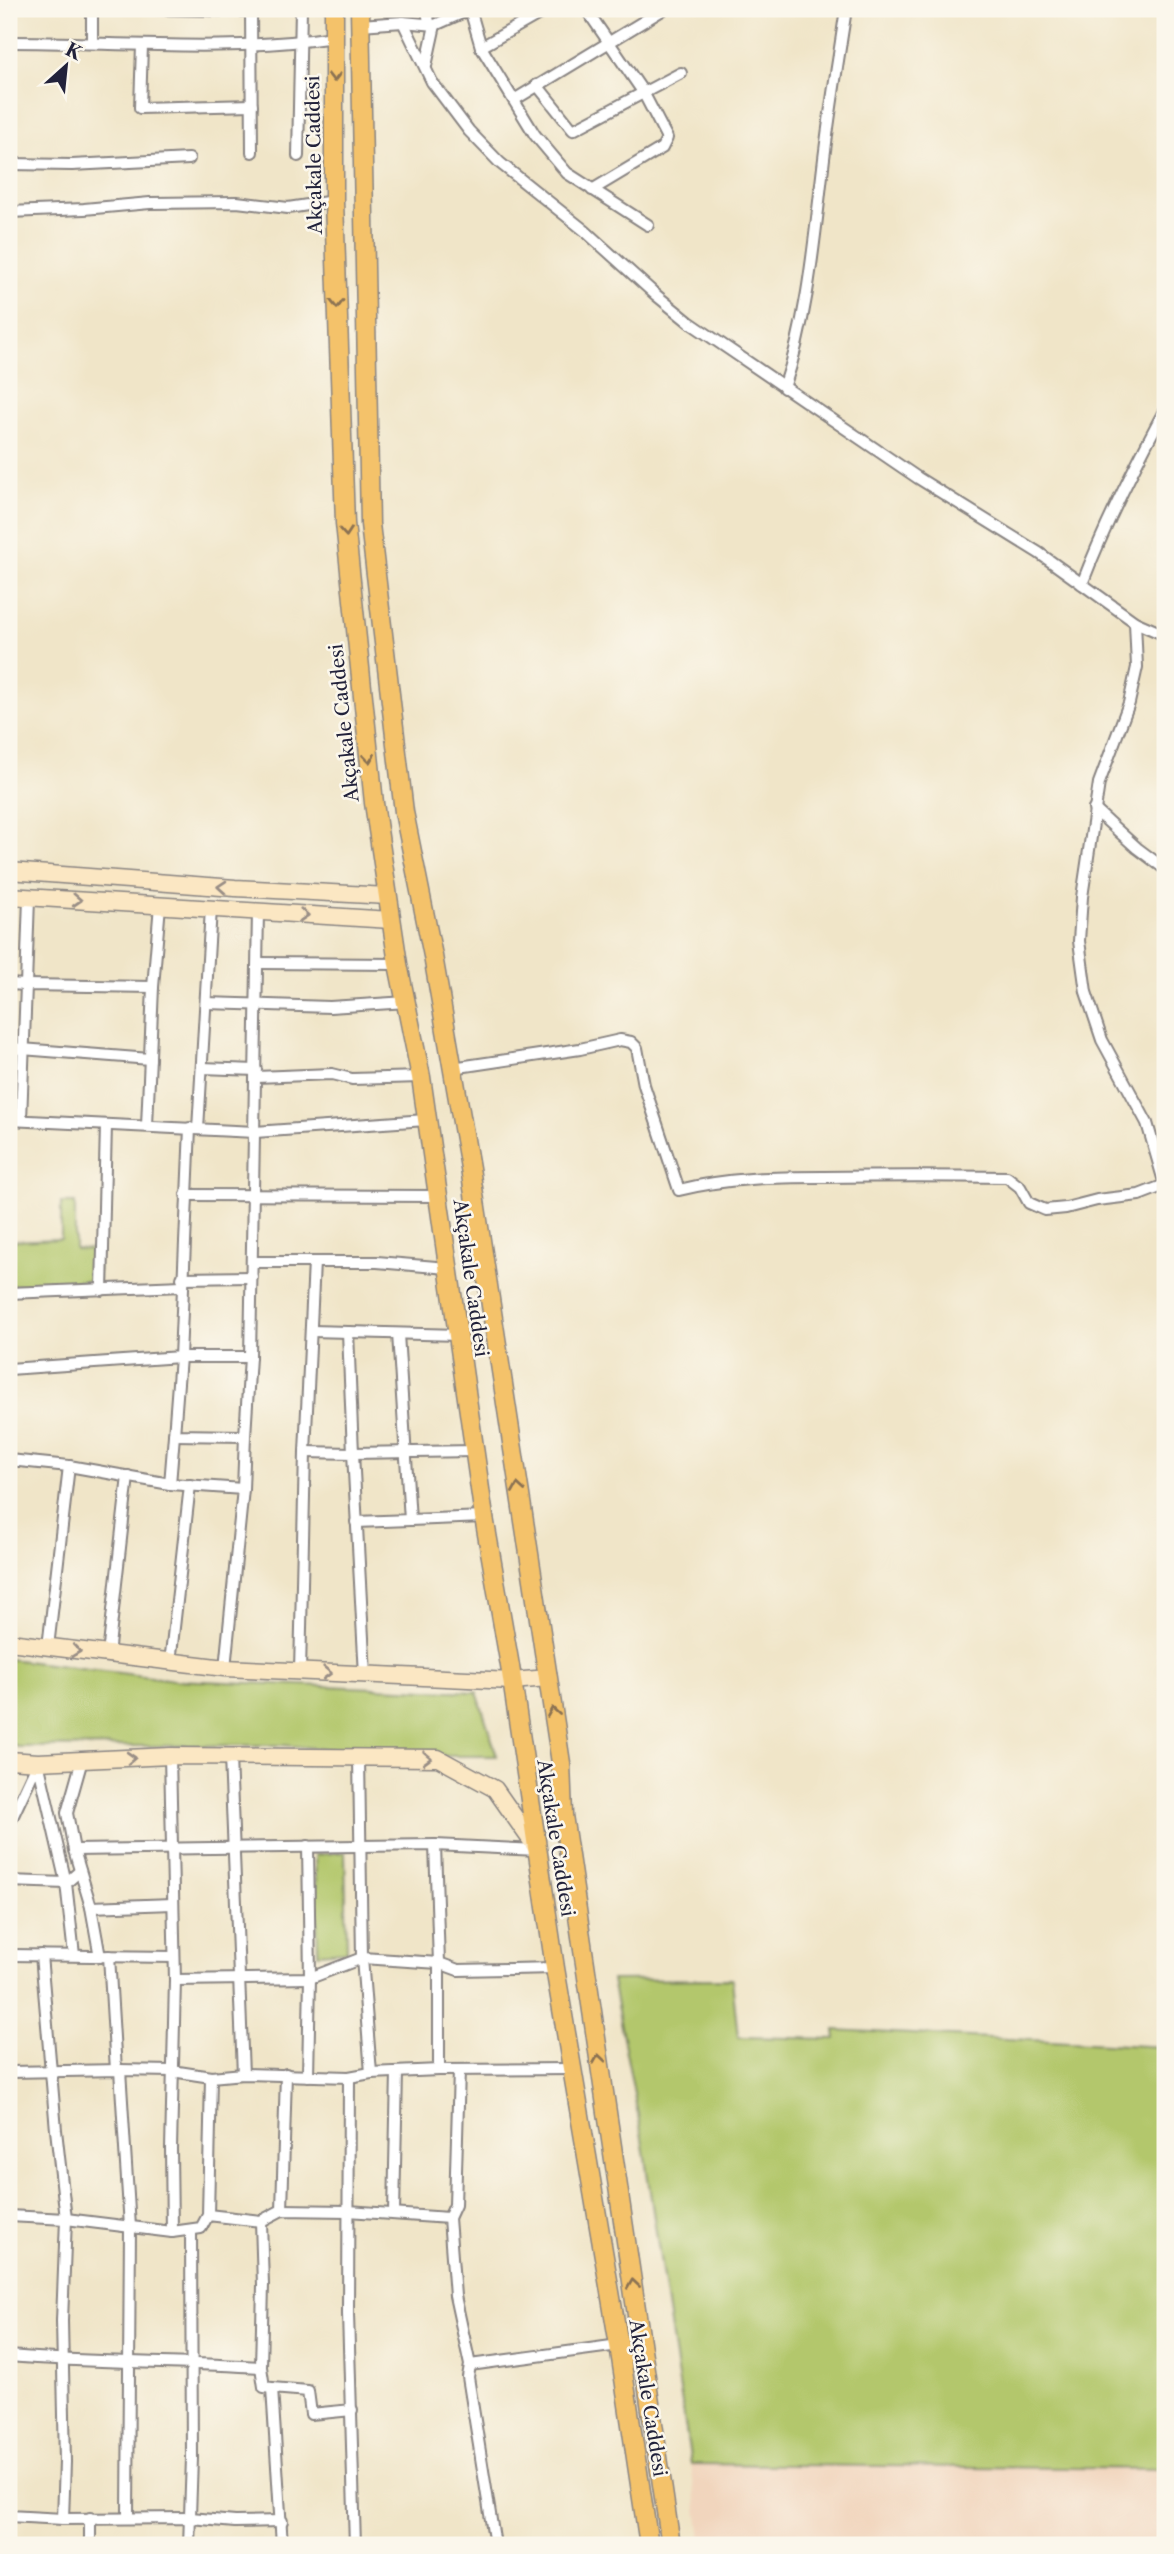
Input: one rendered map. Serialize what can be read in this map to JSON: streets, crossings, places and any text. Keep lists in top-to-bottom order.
{
  "streets": {
    "main road": ["Akçakale Caddesi"]
  },
  "north": "top right"
}
